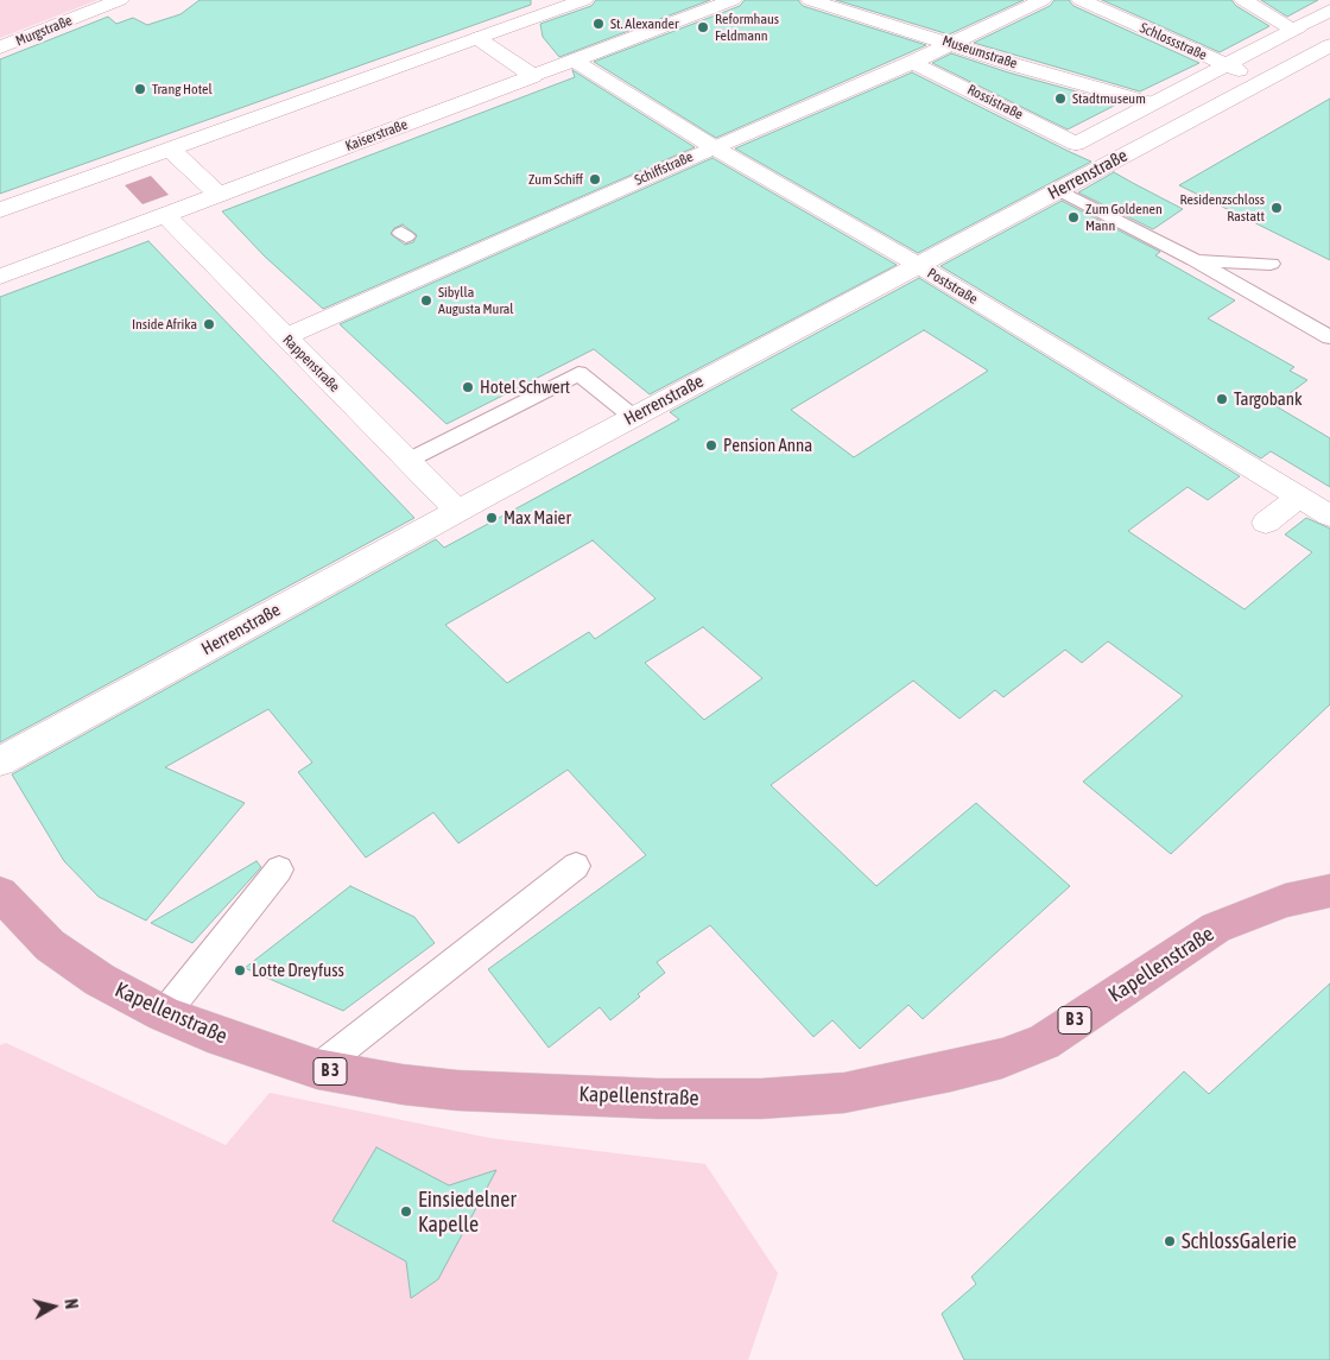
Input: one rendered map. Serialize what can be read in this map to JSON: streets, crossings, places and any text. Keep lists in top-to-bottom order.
{
  "streets": {
    "main road": ["Kapellenstraße", "B 3"],
    "street": [
      "Murgstraße",
      "Schlossstraße",
      "Museumstraße",
      "Rossistraße",
      "Kaiserstraße",
      "Schiffstraße",
      "Herrenstraße",
      "Poststraße",
      "Rappenstraße"
    ]
  },
  "crossings": [
    ["Schlossstraße", "Herrenstraße"],
    ["Museumstraße", "Schiffstraße"],
    ["Museumstraße", "Herrenstraße"],
    ["Rossistraße", "Schiffstraße"],
    ["Rossistraße", "Herrenstraße"],
    ["Kaiserstraße", "Poststraße"],
    ["Kaiserstraße", "Rappenstraße"],
    ["Schiffstraße", "Poststraße"],
    ["Schiffstraße", "Rappenstraße"],
    ["Herrenstraße", "Poststraße"],
    ["Herrenstraße", "Rappenstraße"]
  ],
  "places": [
    "St. Alexander",
    "Reformhaus Feldmann",
    "Trang Hotel",
    "Stadtmuseum",
    "Zum Schiff",
    "Residenzschloss Rastatt",
    "Zum Goldenen Mann",
    "Sibylla Augusta Mural",
    "Inside Afrika",
    "Hotel Schwert",
    "Targobank",
    "Pension Anna",
    "Max Maier",
    "Lotte Dreyfuss",
    "Einsiedelner Kapelle",
    "SchlossGalerie"
  ],
  "north": "right"
}
